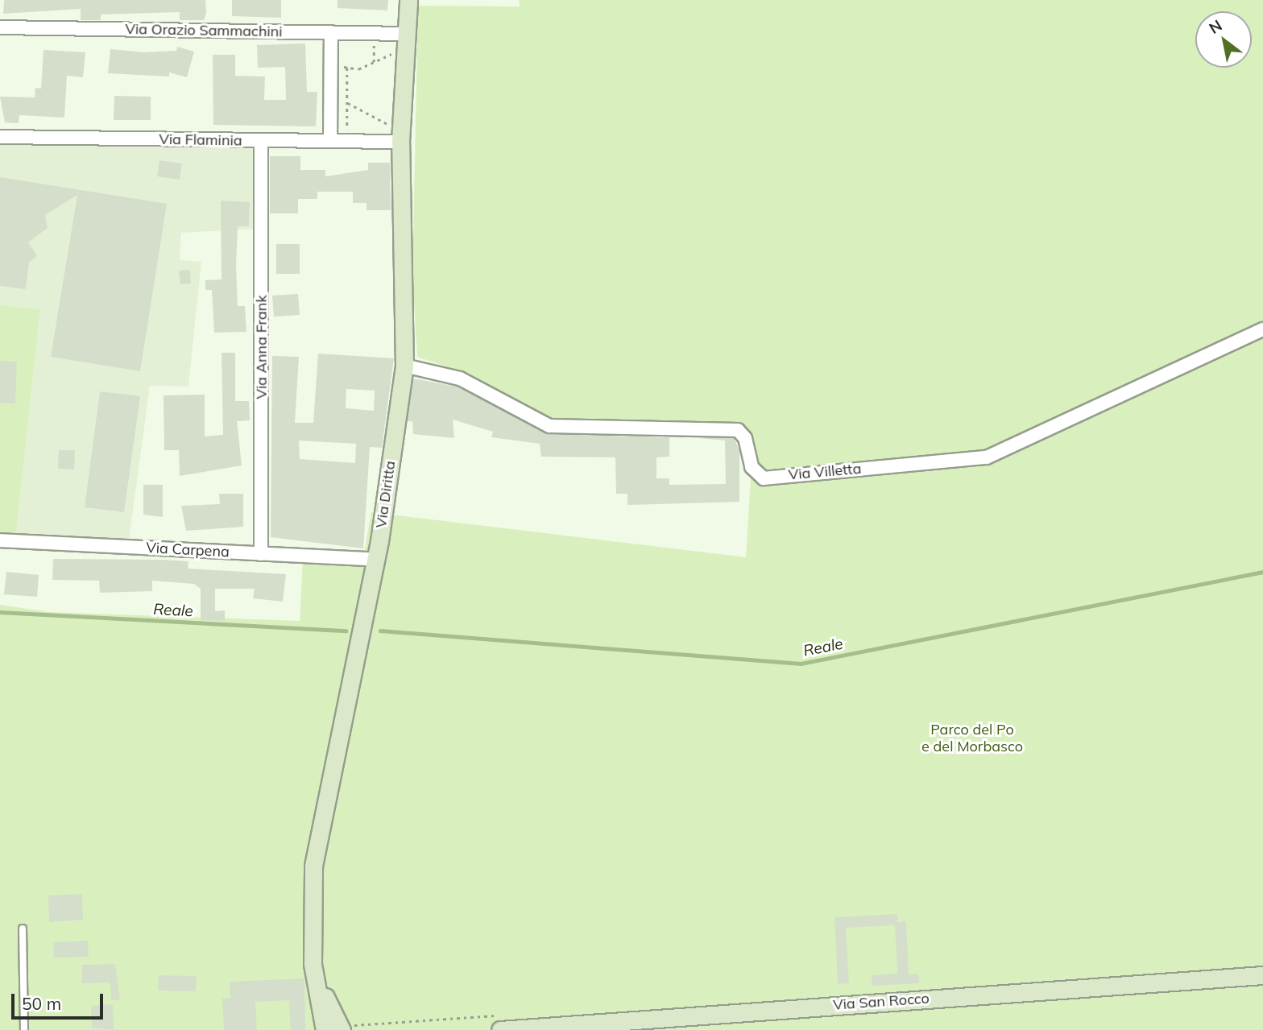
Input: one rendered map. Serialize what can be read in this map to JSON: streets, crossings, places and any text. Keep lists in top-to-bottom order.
{
  "streets": {
    "street": [
      "Via Orazio Sammachini",
      "Via Flaminia",
      "Via Anna Frank",
      "Via Villetta",
      "Via Diritta",
      "Via Carpena",
      "Via San Rocco"
    ]
  },
  "crossings": [
    ["Via Orazio Sammachini", "Via Diritta"],
    ["Via Flaminia", "Via Anna Frank"],
    ["Via Flaminia", "Via Diritta"],
    ["Via Anna Frank", "Via Carpena"],
    ["Via Villetta", "Via Diritta"],
    ["Via Diritta", "Via Carpena"]
  ],
  "water": ["Reale"],
  "parks": ["Parco del Po e del Morbasco"],
  "scale_bar": "50 m",
  "north": "top left"
}
